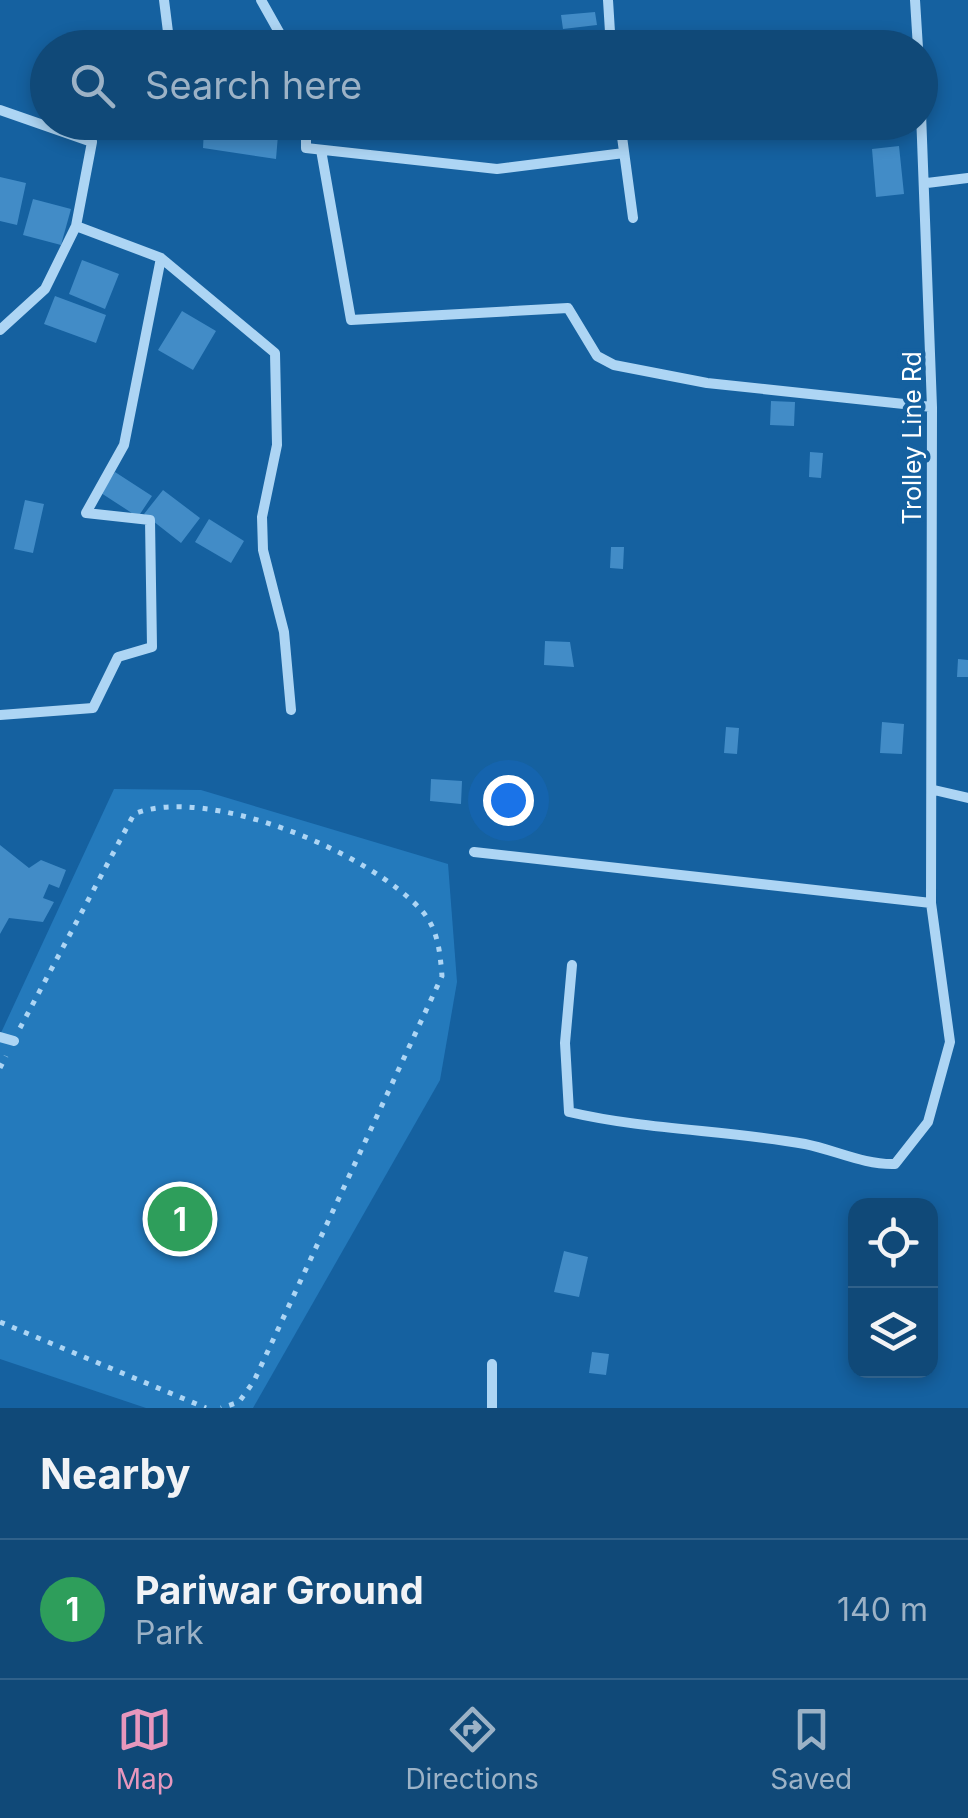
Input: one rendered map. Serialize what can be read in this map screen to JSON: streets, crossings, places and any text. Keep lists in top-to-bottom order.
{
  "streets": {
    "street": ["Trolley Line Rd"]
  },
  "page": {
    "search": "Search here",
    "pins": "1",
    "heading": "Nearby",
    "list": [
      {
        "mark": "1",
        "name": "Pariwar Ground",
        "note": "Park",
        "value": "140 m"
      }
    ],
    "nav": ["Map", "Directions", "Saved"]
  }
}
